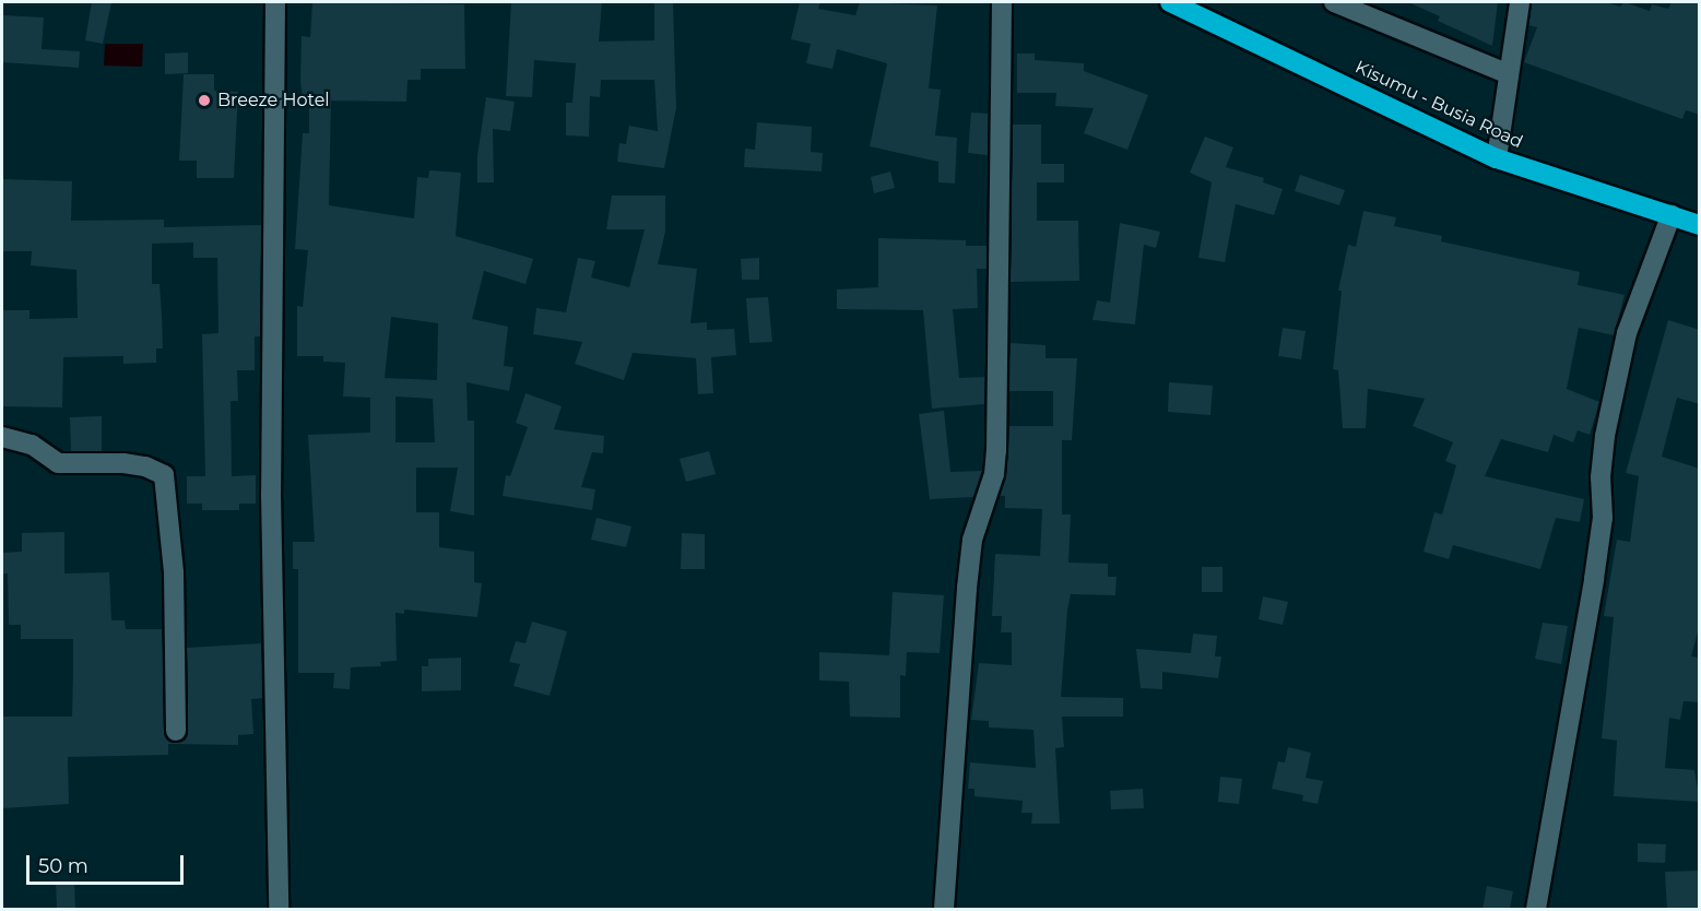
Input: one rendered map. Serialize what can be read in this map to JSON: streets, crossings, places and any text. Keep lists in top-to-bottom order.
{
  "streets": {
    "highway": ["Kisumu - Busia Road"]
  },
  "places": ["Breeze Hotel"],
  "scale_bar": "50 m"
}
